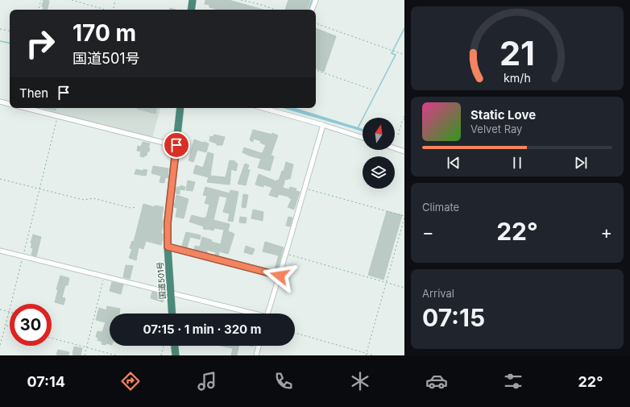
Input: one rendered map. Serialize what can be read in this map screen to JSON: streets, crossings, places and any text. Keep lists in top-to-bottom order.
{
  "streets": {
    "highway": ["国道501号"]
  },
  "north": "top",
  "page": {
    "turn": ["170 m", "国道501号"],
    "then": "Then",
    "song": ["Static Love", "Velvet Ray"],
    "tile": [
      "Climate",
      ["Arrival", "07:15"]
    ],
    "heat": ["−", "22°", "+"],
    "limit": "30",
    "trip": "07:15 · 1 min · 320 m",
    "tabs": ["07:14", "22°"],
    "gauge": ["21", "km/h"]
  }
}
